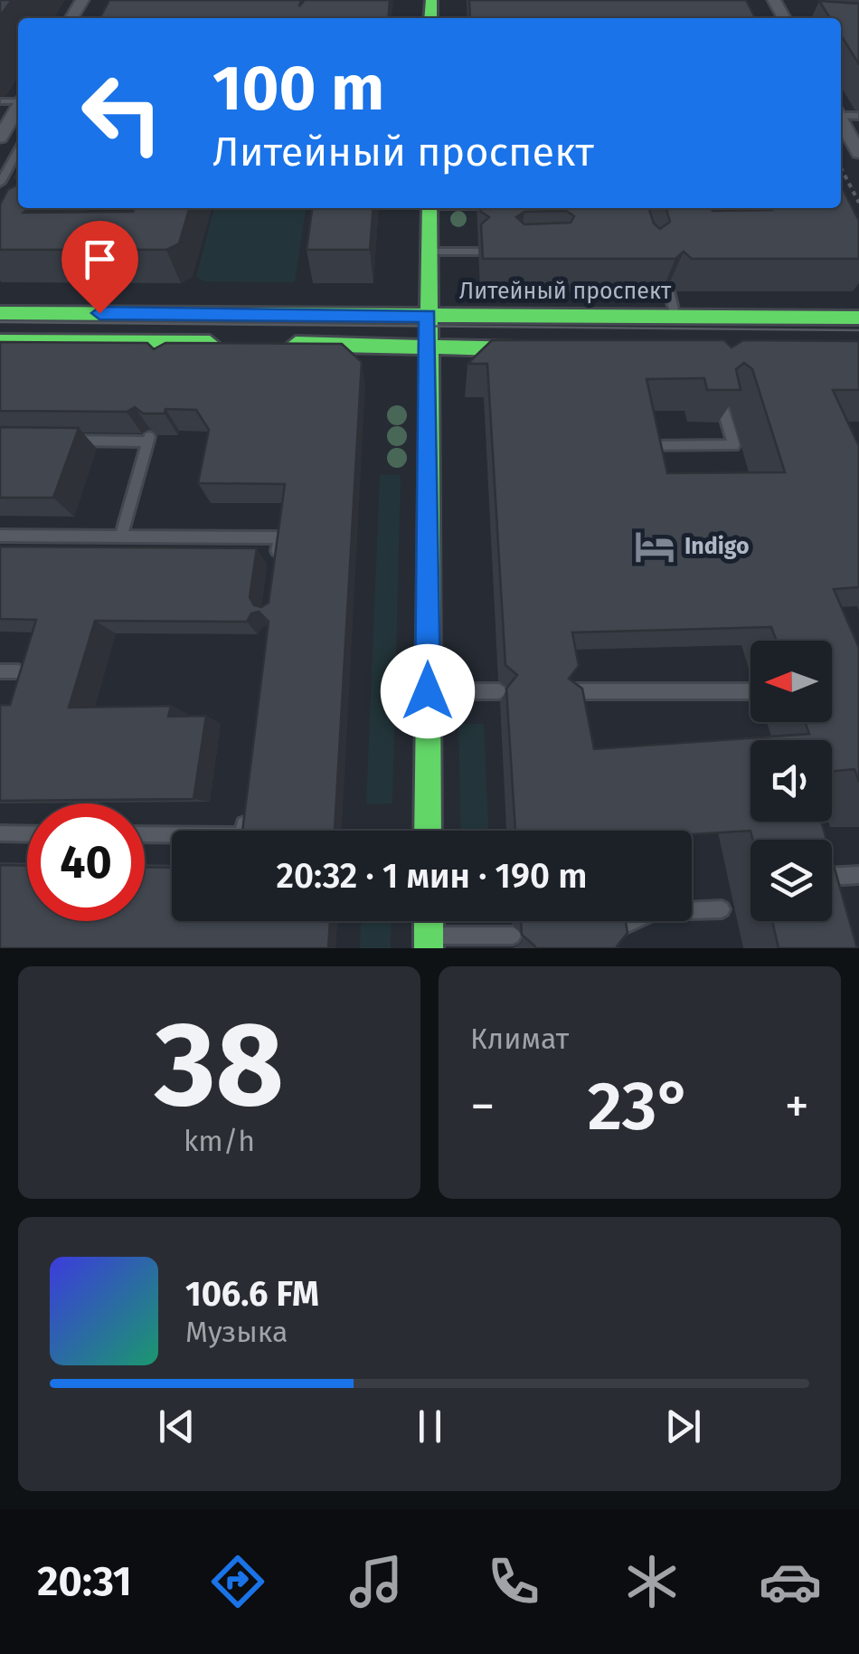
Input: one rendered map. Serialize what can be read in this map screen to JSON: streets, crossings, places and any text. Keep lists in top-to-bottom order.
{
  "streets": {
    "main road": ["Литейный проспект"]
  },
  "places": {
    "hotel": ["Indigo"]
  },
  "north": "left",
  "page": {
    "turn": ["100 m", "Литейный проспект"],
    "limit": "40",
    "trip": "20:32 · 1 мин · 190 m",
    "tile": [
      ["38", "km/h"],
      "Климат"
    ],
    "heat": ["−", "23°", "+"],
    "song": ["106.6 FM", "Музыка"],
    "tabs": "20:31"
  }
}
